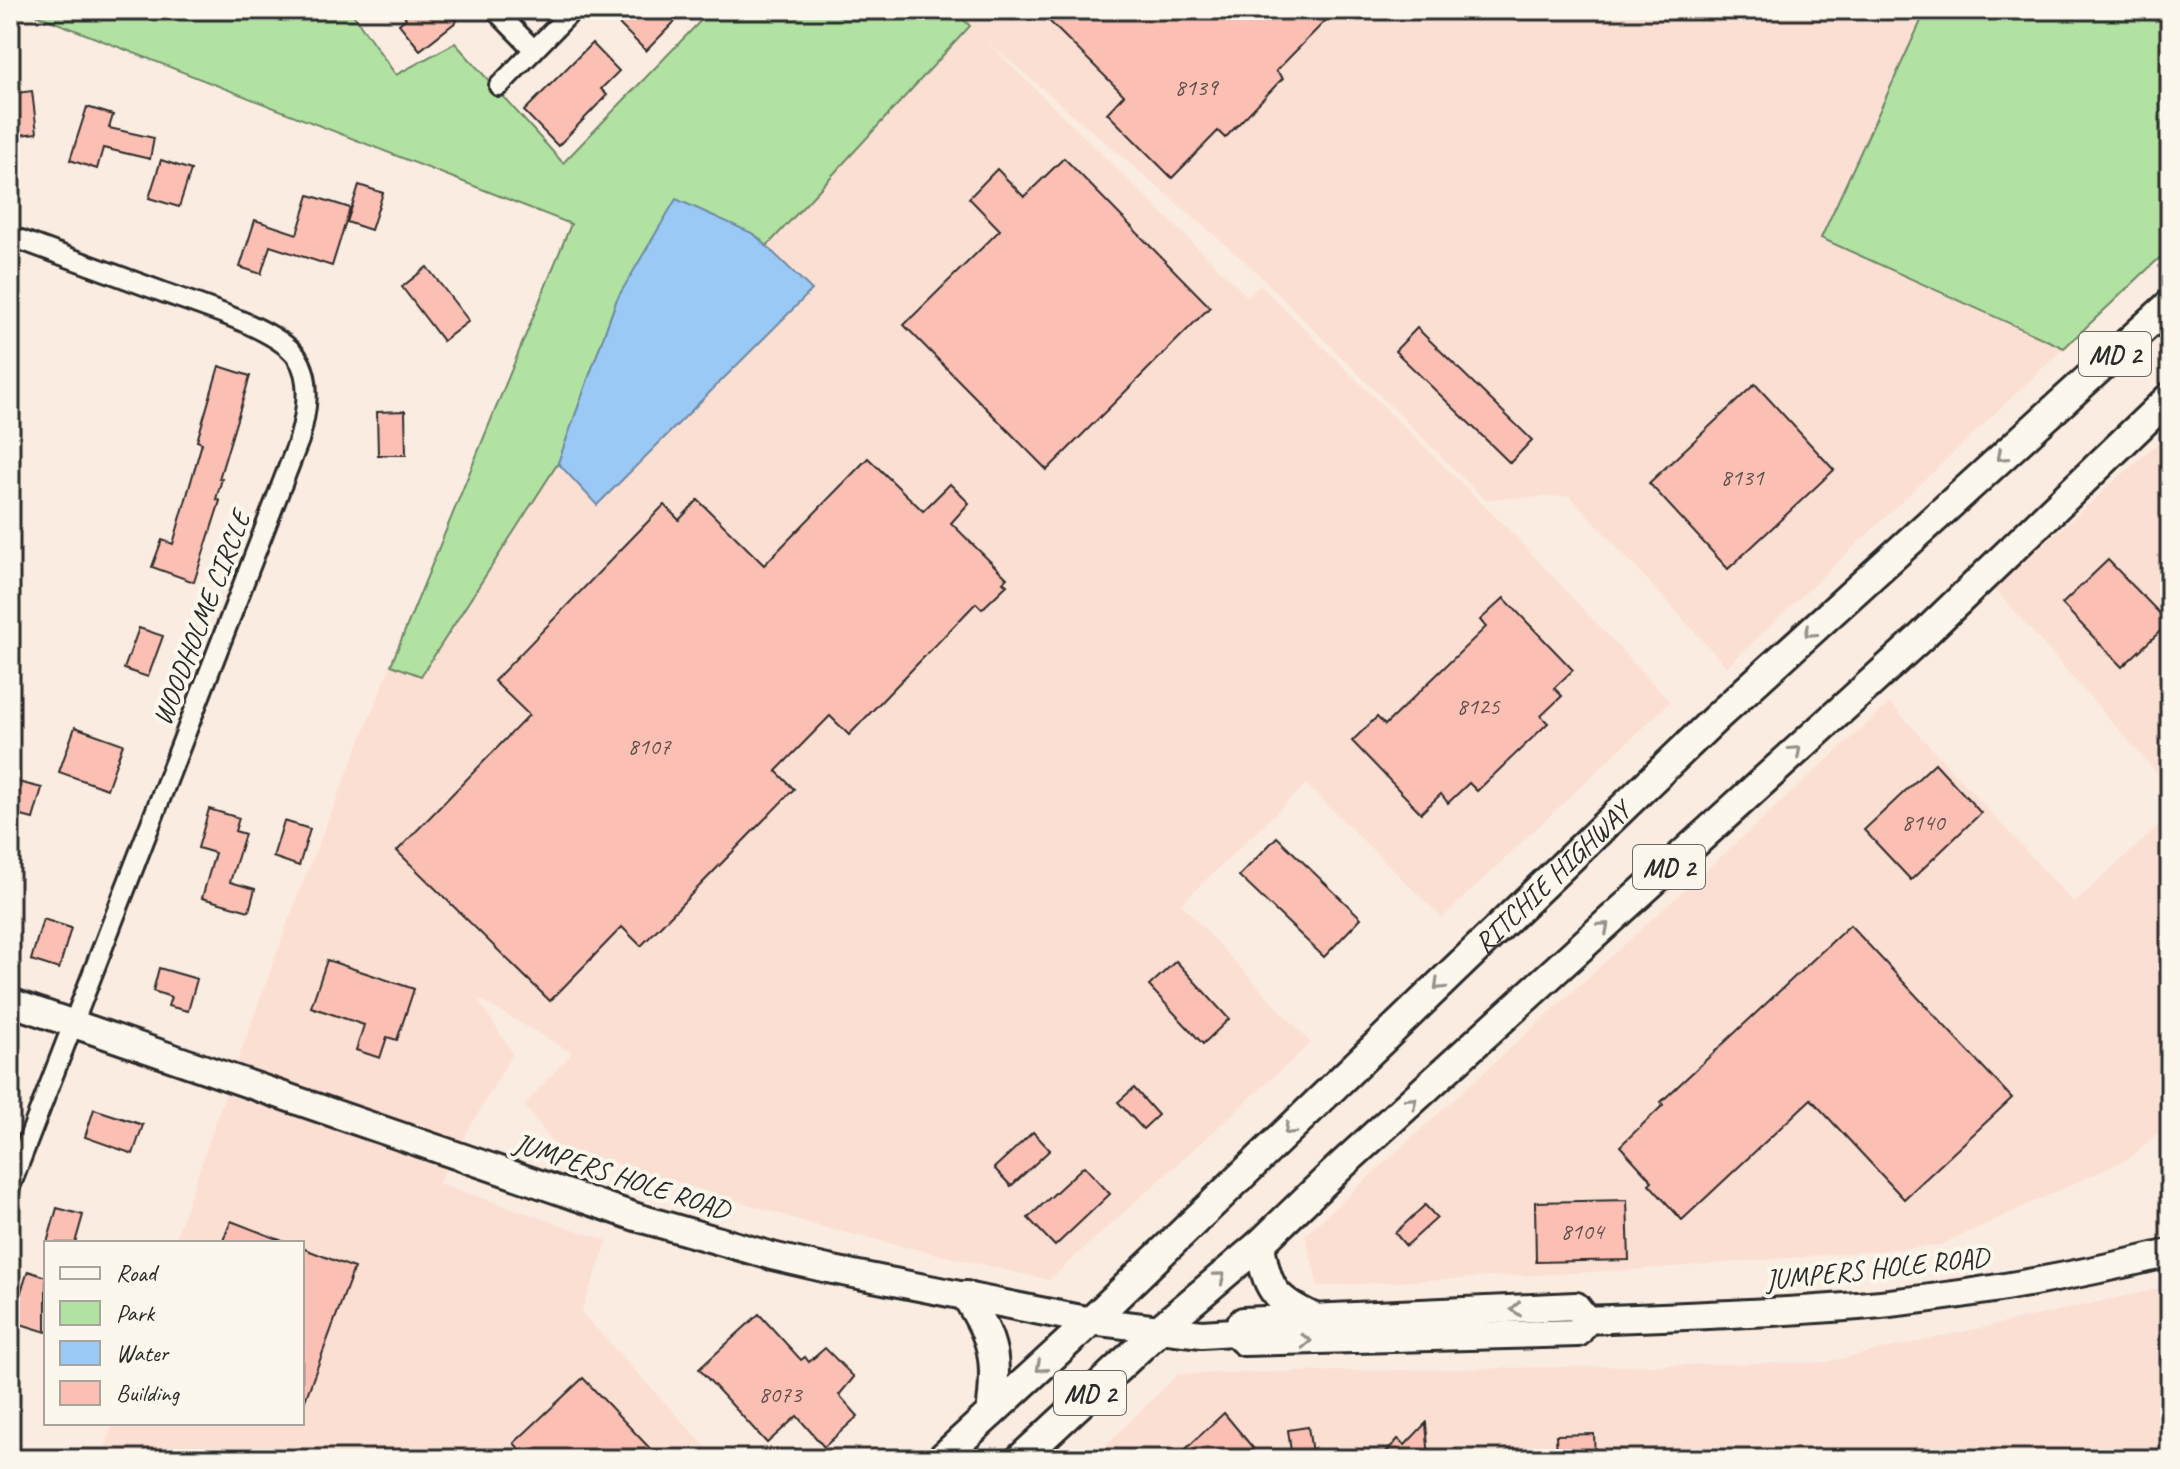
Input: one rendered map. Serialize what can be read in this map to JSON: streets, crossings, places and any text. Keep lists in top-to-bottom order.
{
  "streets": {
    "main road": ["MD 2", "RITCHIE HIGHWAY", "JUMPERS HOLE ROAD"],
    "street": ["WOODHOLME CIRCLE"]
  },
  "crossings": [
    ["MD 2", "JUMPERS HOLE ROAD"],
    ["WOODHOLME CIRCLE", "JUMPERS HOLE ROAD"],
    ["RITCHIE HIGHWAY", "JUMPERS HOLE ROAD"]
  ],
  "house_numbers": [
    "8139",
    "8131",
    "8125",
    "8107",
    "8140",
    "8104",
    "8073"
  ],
  "legend": [
    "Road",
    "Park",
    "Water",
    "Building"
  ]
}
